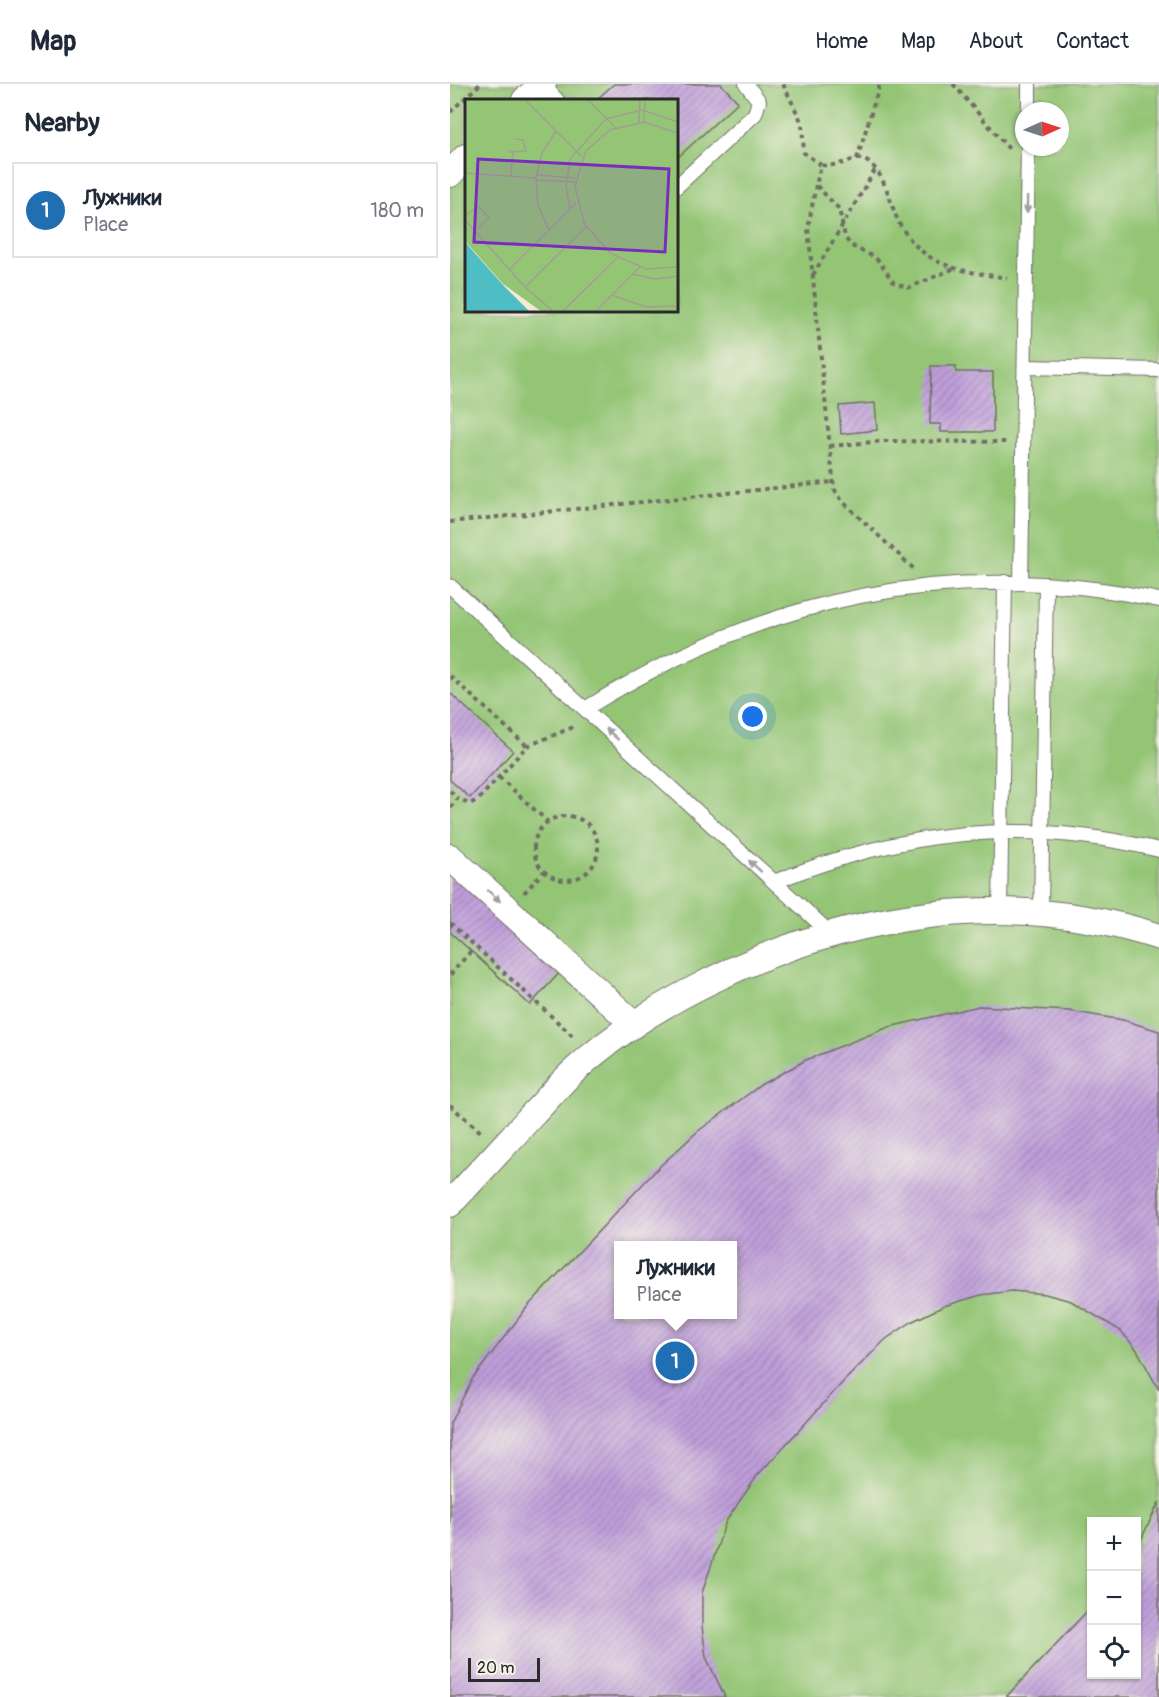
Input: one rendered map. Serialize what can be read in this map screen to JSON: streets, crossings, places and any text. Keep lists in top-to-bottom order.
{
  "scale_bar": "20 m",
  "north": "right",
  "page": {
    "header": "Map",
    "nav": [
      "Home",
      "Map",
      "About",
      "Contact"
    ],
    "heading": "Nearby",
    "list": [
      {
        "mark": "1",
        "name": "Лужники",
        "note": "Place",
        "value": "180 m"
      }
    ],
    "popup": ["Лужники", "Place"],
    "pins": "1",
    "map_buttons": ["+", "−"],
    "scale": "20 m"
  }
}
